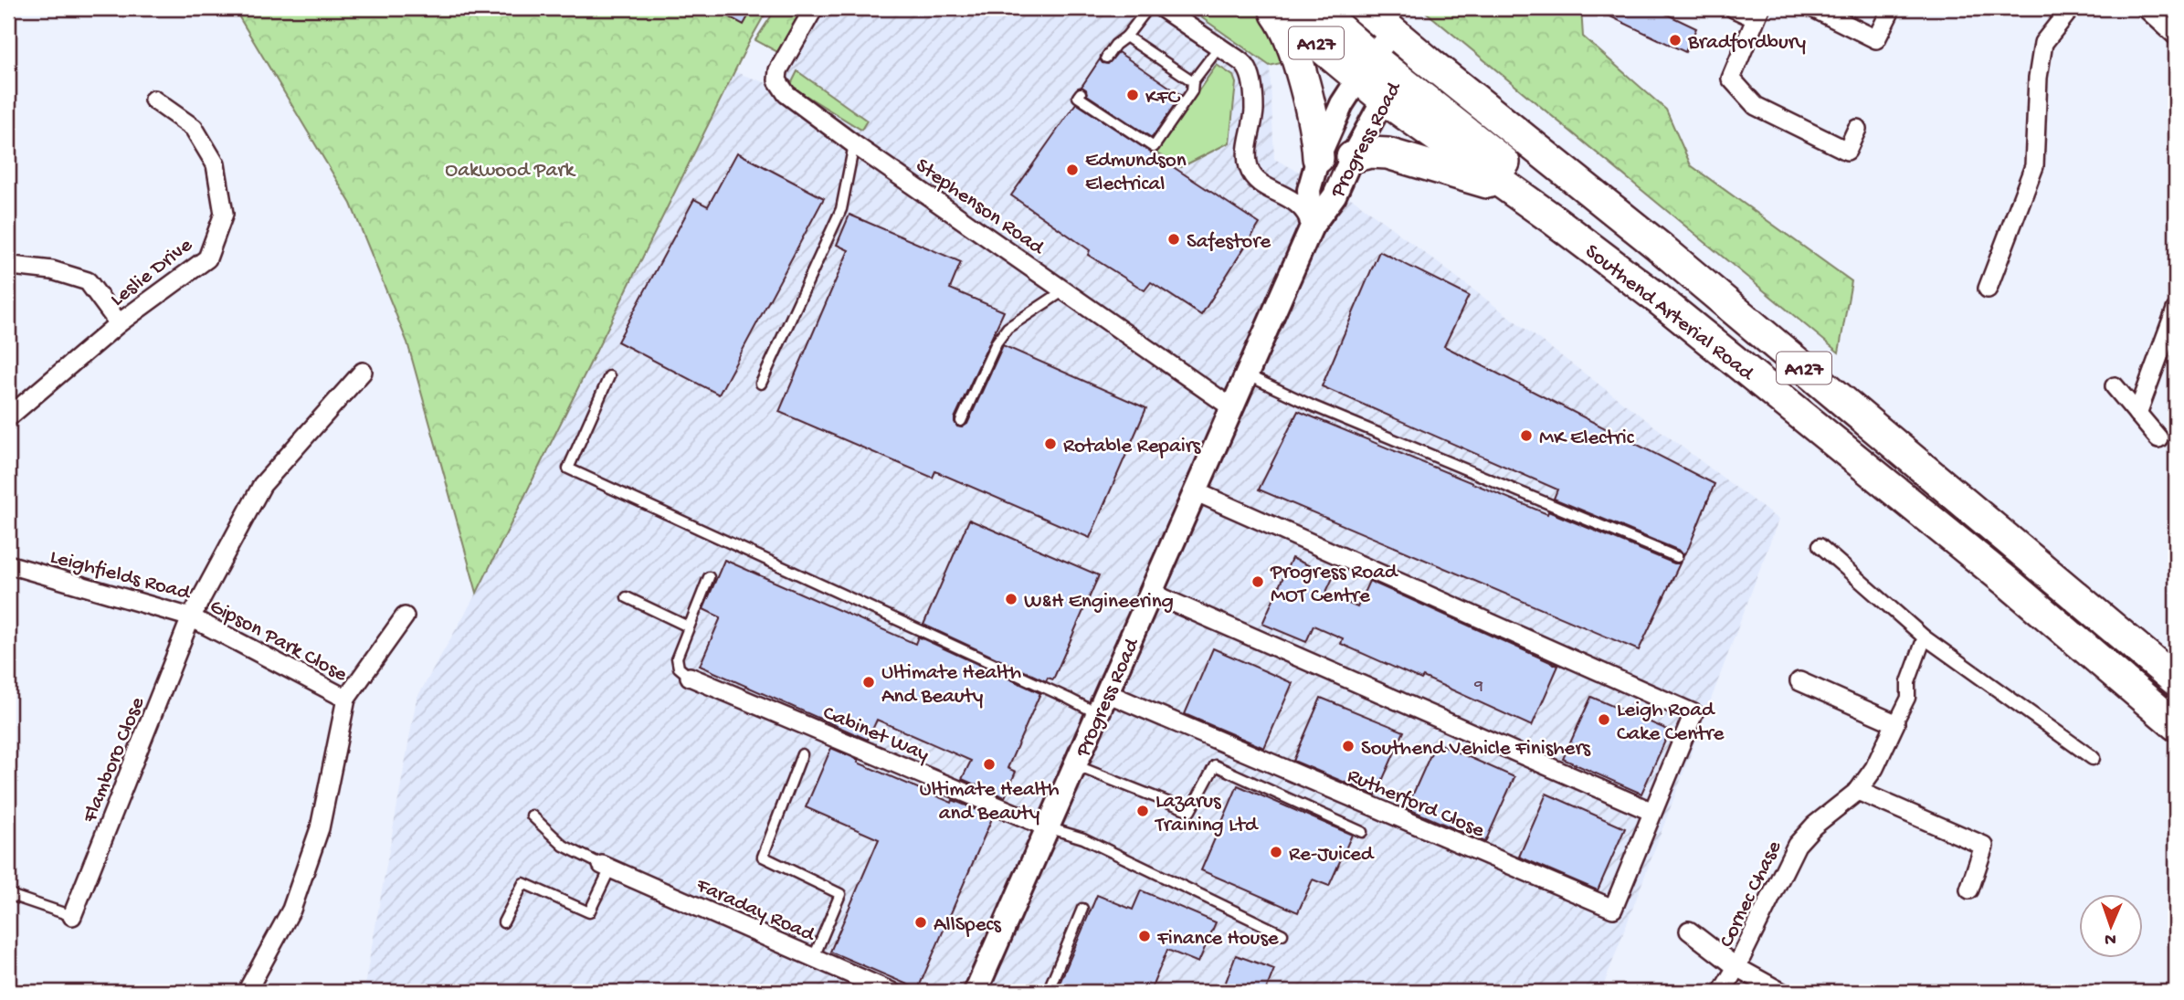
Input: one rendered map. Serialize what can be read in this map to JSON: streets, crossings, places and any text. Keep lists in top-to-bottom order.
{
  "streets": {
    "highway": ["A127", "Southend Arterial Road"],
    "street": [
      "Progress Road",
      "Stephenson Road",
      "Leslie Drive",
      "Leighfields Road",
      "Gipson Park Close",
      "Cabinet Way",
      "Flamboro Close",
      "Rutherford Close",
      "Cornec Chase",
      "Faraday Road"
    ]
  },
  "crossings": [
    ["Progress Road", "Stephenson Road"],
    ["Progress Road", "Southend Arterial Road"],
    ["Progress Road", "Cabinet Way"],
    ["Progress Road", "Rutherford Close"],
    ["Leighfields Road", "Gipson Park Close"],
    ["Leighfields Road", "Flamboro Close"],
    ["Gipson Park Close", "Flamboro Close"]
  ],
  "parks": ["Oakwood Park"],
  "places": [
    "Bradfordbury",
    "KFC",
    "Edmundson Electrical",
    "Safestore",
    "MK Electric",
    "Rotable Repairs",
    "Progress Road MOT Centre",
    "W&H Engineering",
    "Ultimate Health And Beauty",
    "Leigh Road Cake Centre",
    "Southend Vehicle Finishers",
    "Ultimate Health and Beauty",
    "Lazarus Training Ltd",
    "Re-Juiced",
    "AllSpecs",
    "Finance House"
  ],
  "house_numbers": ["9"],
  "north": "bottom"
}
